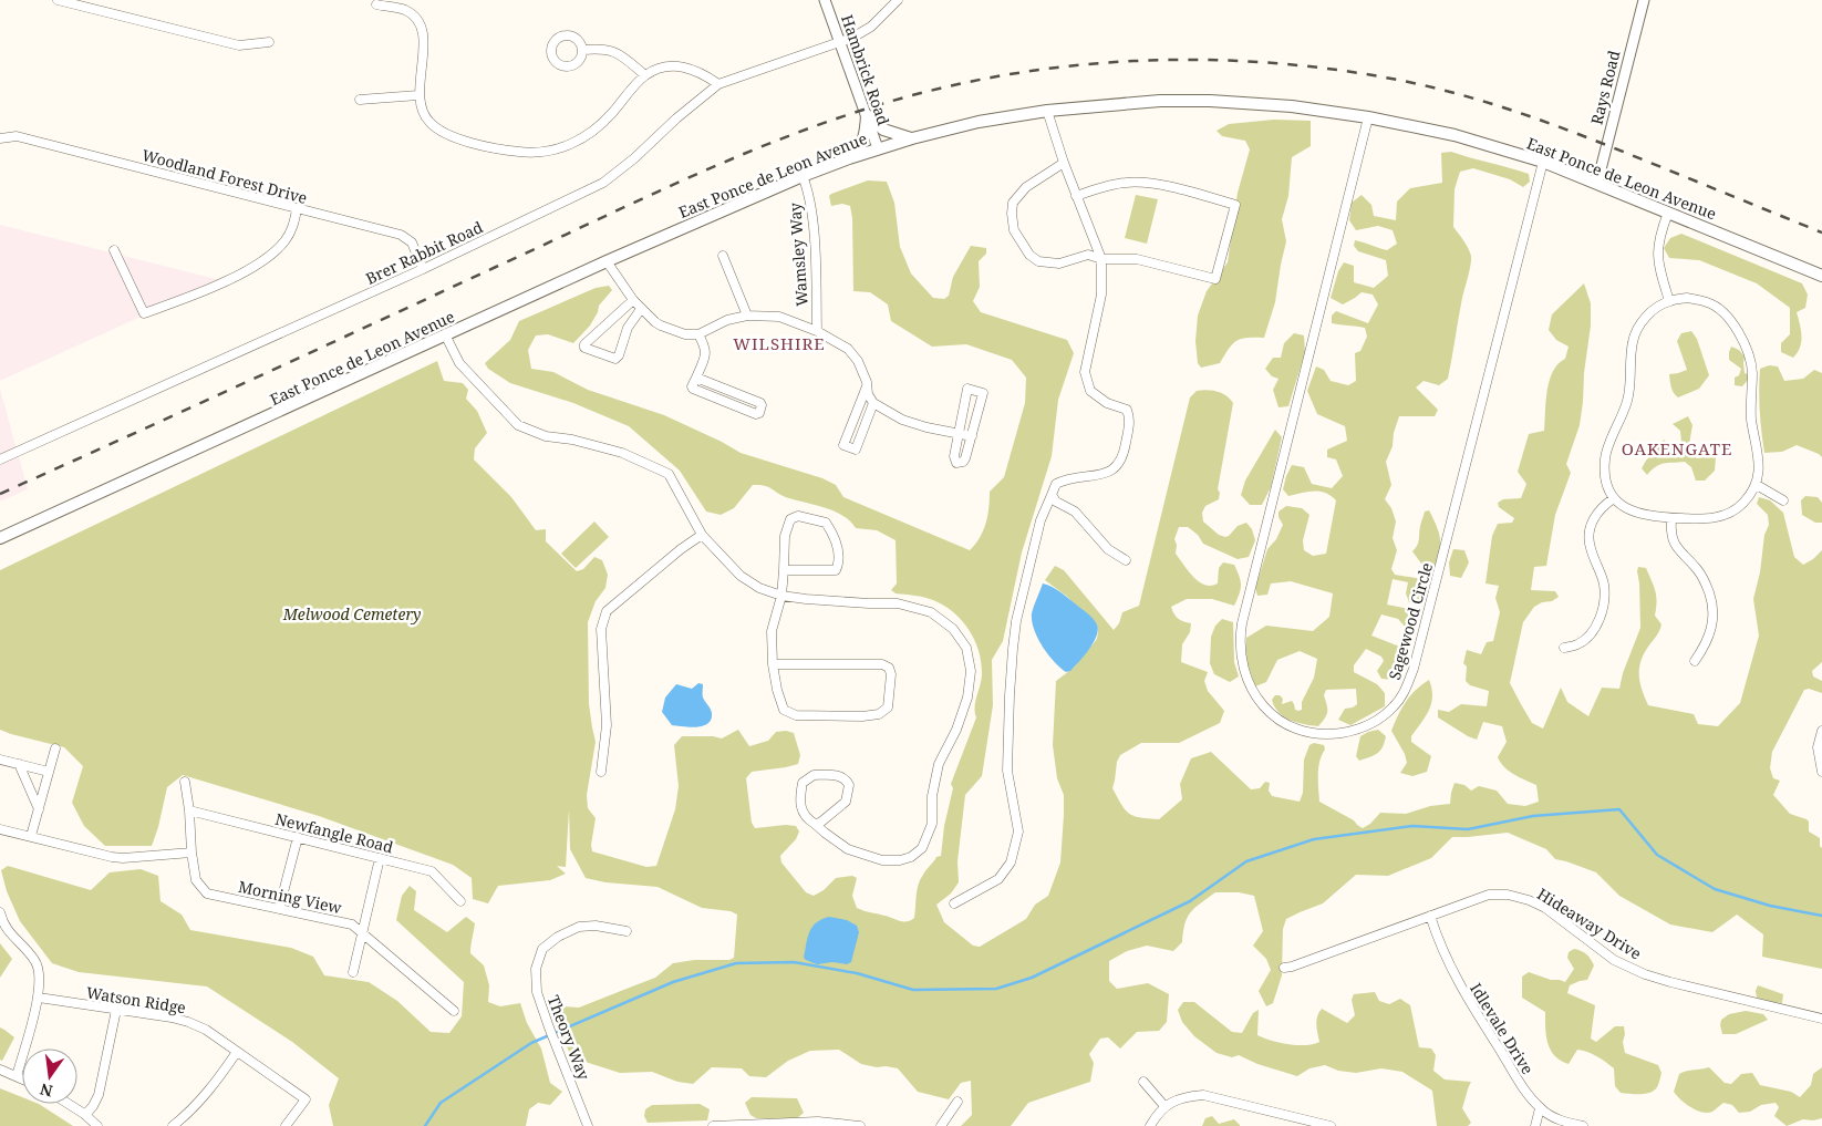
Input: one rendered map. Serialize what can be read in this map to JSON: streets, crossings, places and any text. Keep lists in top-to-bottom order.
{
  "streets": {
    "main road": ["East Ponce de Leon Avenue"],
    "street": [
      "Hambrick Road",
      "Rays Road",
      "Woodland Forest Drive",
      "Brer Rabbit Road",
      "Wamsley Way",
      "Sagewood Circle",
      "Newfangle Road",
      "Morning View",
      "Hideaway Drive",
      "Watson Ridge",
      "Idlevale Drive",
      "Theory Way"
    ]
  },
  "crossings": [
    ["Hambrick Road", "East Ponce de Leon Avenue"],
    ["Hambrick Road", "Brer Rabbit Road"],
    ["Rays Road", "East Ponce de Leon Avenue"],
    ["East Ponce de Leon Avenue", "Wamsley Way"],
    ["East Ponce de Leon Avenue", "Sagewood Circle"],
    ["Woodland Forest Drive", "Brer Rabbit Road"],
    ["Newfangle Road", "Morning View"],
    ["Hideaway Drive", "Idlevale Drive"]
  ],
  "districts": ["WILSHIRE", "OAKENGATE"],
  "parks": ["Melwood Cemetery"],
  "north": "bottom"
}
